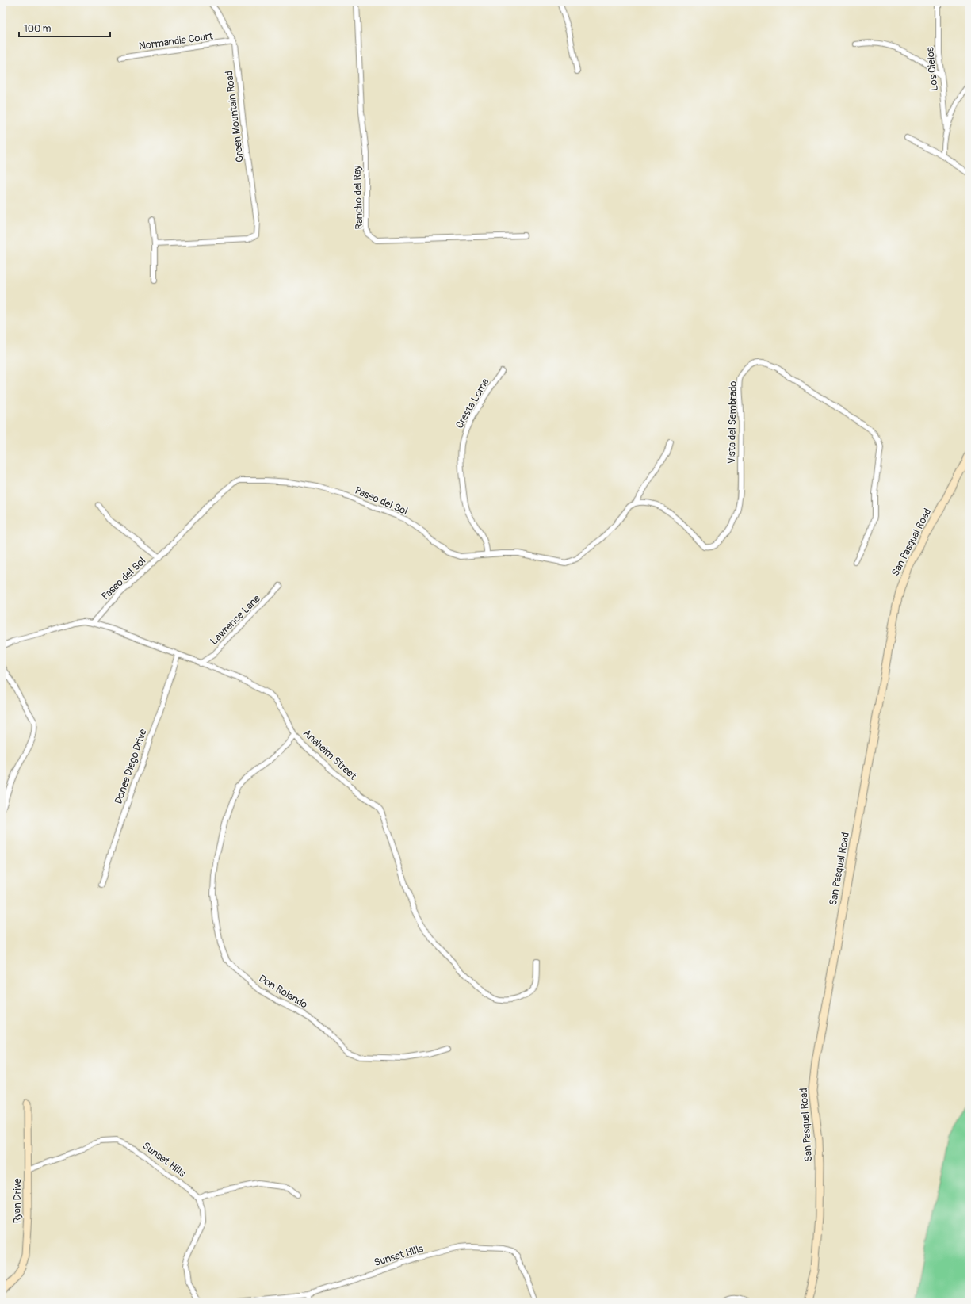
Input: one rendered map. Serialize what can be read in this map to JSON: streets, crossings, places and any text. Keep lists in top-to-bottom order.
{
  "streets": {
    "main road": ["San Pasqual Road", "Ryan Drive"],
    "street": [
      "Normandie Court",
      "Los Cielos",
      "Green Mountain Road",
      "Rancho del Ray",
      "Cresta Loma",
      "Vista del Sembrado",
      "Paseo del Sol",
      "Lawrence Lane",
      "Anaheim Street",
      "Donee Diego Drive",
      "Don Rolando",
      "Sunset Hills"
    ]
  },
  "crossings": [
    ["Normandie Court", "Green Mountain Road"],
    ["Cresta Loma", "Paseo del Sol"],
    ["Vista del Sembrado", "Paseo del Sol"],
    ["Paseo del Sol", "Anaheim Street"],
    ["Lawrence Lane", "Anaheim Street"],
    ["Anaheim Street", "Donee Diego Drive"],
    ["Anaheim Street", "Don Rolando"],
    ["Sunset Hills", "Ryan Drive"]
  ],
  "scale_bar": "100 m"
}
